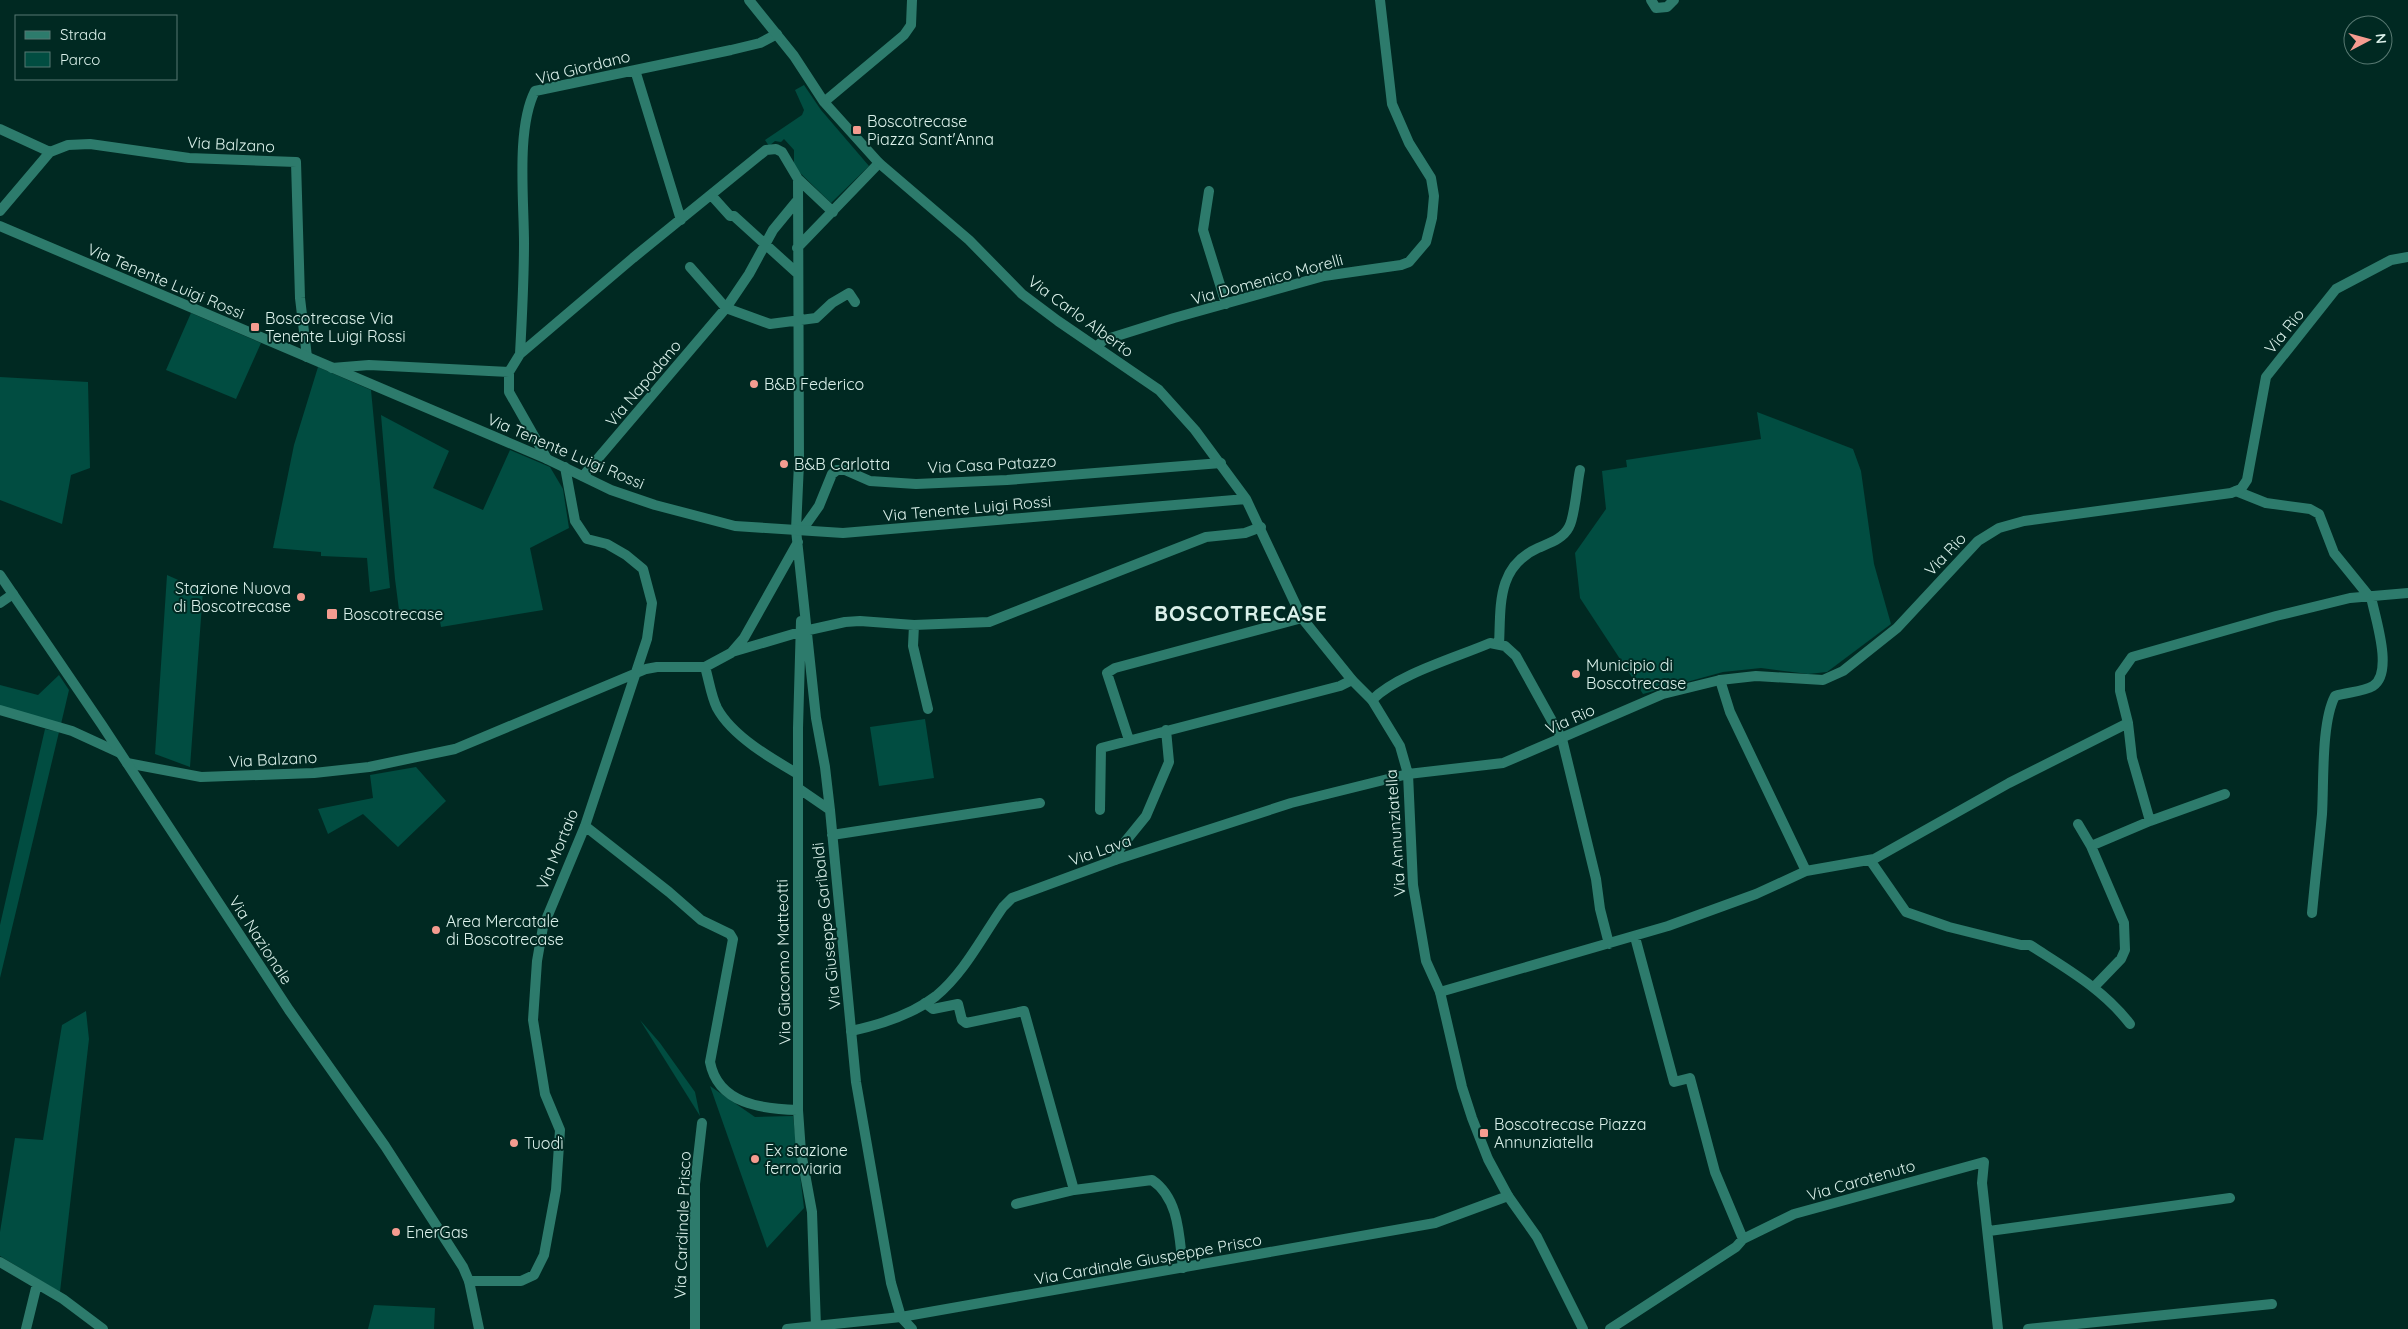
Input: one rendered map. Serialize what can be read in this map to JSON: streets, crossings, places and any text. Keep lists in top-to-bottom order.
{
  "streets": {
    "street": [
      "Via Giordano",
      "Via Balzano",
      "Via Domenico Morelli",
      "Via Tenente Luigi Rossi",
      "Via Carlo Alberto",
      "Via Rio",
      "Via Napodano",
      "Via Casa Patazzo",
      "Via Annunziatella",
      "Via Mortaio",
      "Via Lava",
      "Via Giuseppe Garibaldi",
      "Via Nazionale",
      "Via Giacomo Matteotti",
      "Via Carotenuto",
      "Via Cardinale Prisco",
      "Via Cardinale Giuspeppe Prisco"
    ]
  },
  "crossings": [
    ["Via Giordano", "Via Carlo Alberto"],
    ["Via Balzano", "Via Tenente Luigi Rossi"],
    ["Via Balzano", "Via Mortaio"],
    ["Via Balzano", "Via Nazionale"],
    ["Via Domenico Morelli", "Via Carlo Alberto"],
    ["Via Tenente Luigi Rossi", "Via Carlo Alberto"],
    ["Via Tenente Luigi Rossi", "Via Napodano"],
    ["Via Tenente Luigi Rossi", "Via Casa Patazzo"],
    ["Via Tenente Luigi Rossi", "Via Annunziatella"],
    ["Via Tenente Luigi Rossi", "Via Mortaio"],
    ["Via Carlo Alberto", "Via Casa Patazzo"],
    ["Via Carlo Alberto", "Via Annunziatella"],
    ["Via Rio", "Via Annunziatella"],
    ["Via Rio", "Via Lava"],
    ["Via Annunziatella", "Via Lava"],
    ["Via Annunziatella", "Via Cardinale Giuspeppe Prisco"],
    ["Via Mortaio", "Via Nazionale"],
    ["Via Lava", "Via Giuseppe Garibaldi"],
    ["Via Giuseppe Garibaldi", "Via Giacomo Matteotti"],
    ["Via Giuseppe Garibaldi", "Via Cardinale Giuspeppe Prisco"],
    ["Via Giacomo Matteotti", "Via Cardinale Giuspeppe Prisco"]
  ],
  "districts": ["BOSCOTRECASE"],
  "places": {
    "transit": [
      "Boscotrecase Piazza Sant'Anna",
      "Boscotrecase Via Tenente Luigi Rossi",
      "Boscotrecase",
      "Boscotrecase Piazza Annunziatella"
    ],
    "other": [
      "B&B Federico",
      "B&B Carlotta",
      "Stazione Nuova di Boscotrecase",
      "Municipio di Boscotrecase",
      "Area Mercatale di Boscotrecase",
      "Tuodì",
      "Ex stazione ferroviaria",
      "EnerGas"
    ]
  },
  "legend": ["Strada", "Parco"],
  "north": "right"
}
